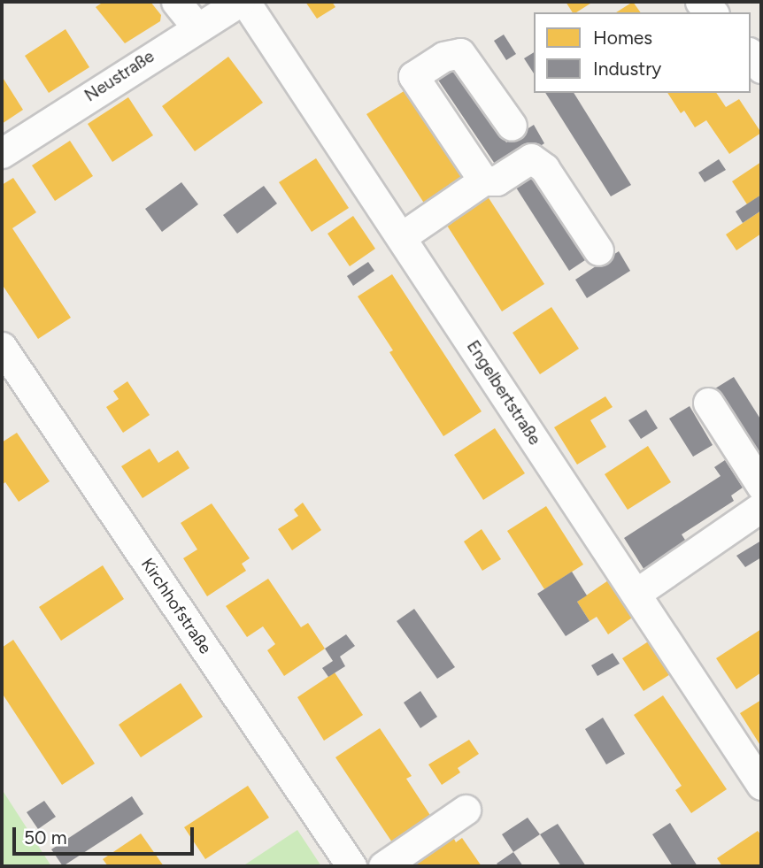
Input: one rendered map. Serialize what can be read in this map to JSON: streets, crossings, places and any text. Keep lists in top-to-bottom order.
{
  "streets": {
    "street": ["Neustraße", "Engelbertstraße", "Kirchhofstraße"]
  },
  "legend": ["Homes", "Industry"],
  "scale_bar": "50 m"
}
